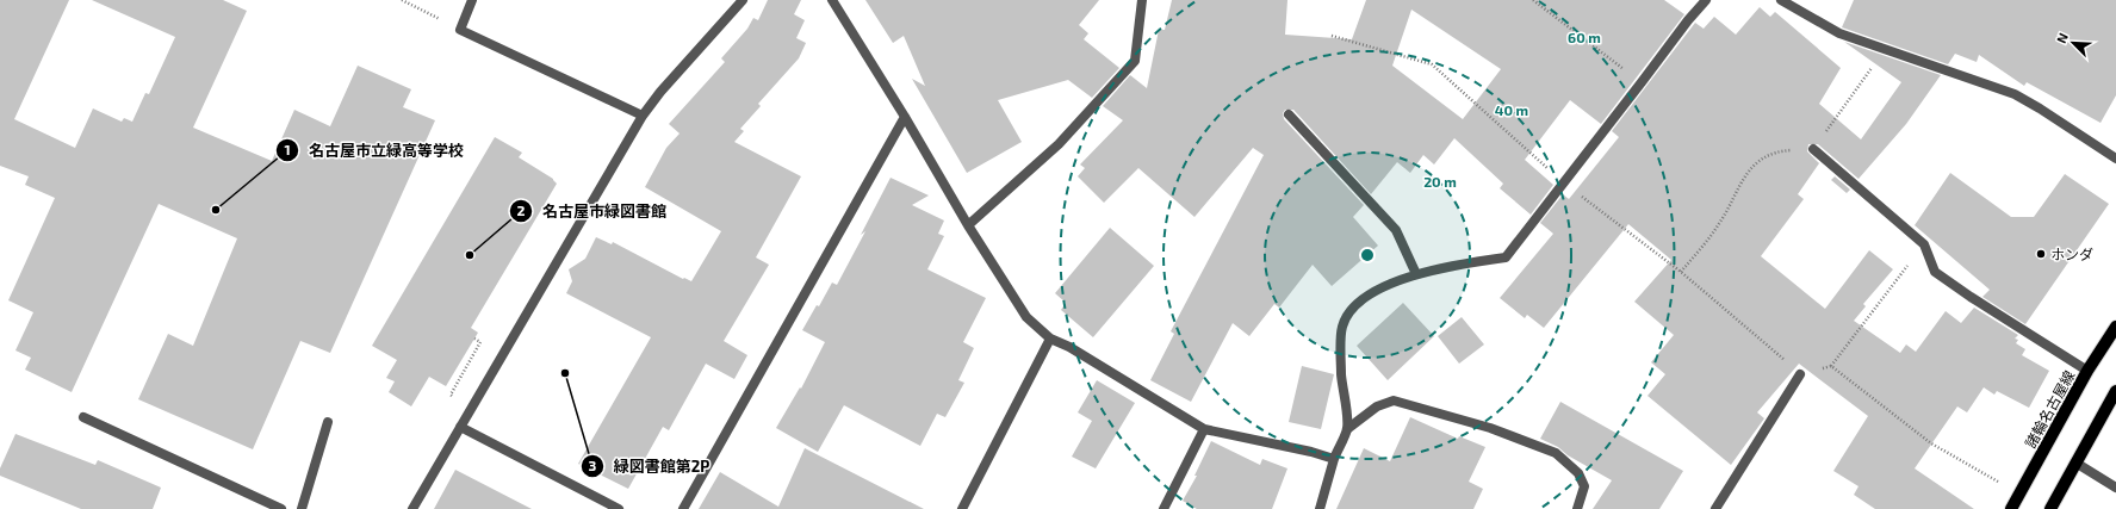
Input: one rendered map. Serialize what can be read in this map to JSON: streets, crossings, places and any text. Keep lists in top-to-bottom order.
{
  "streets": {
    "main road": ["諸輪名古屋線"]
  },
  "places": [
    "名古屋市立緑高等学校",
    "ホンダ",
    "名古屋市緑図書館",
    "緑図書館第2P"
  ],
  "north": "top left",
  "rings": ["60 m", "40 m", "20 m"]
}
